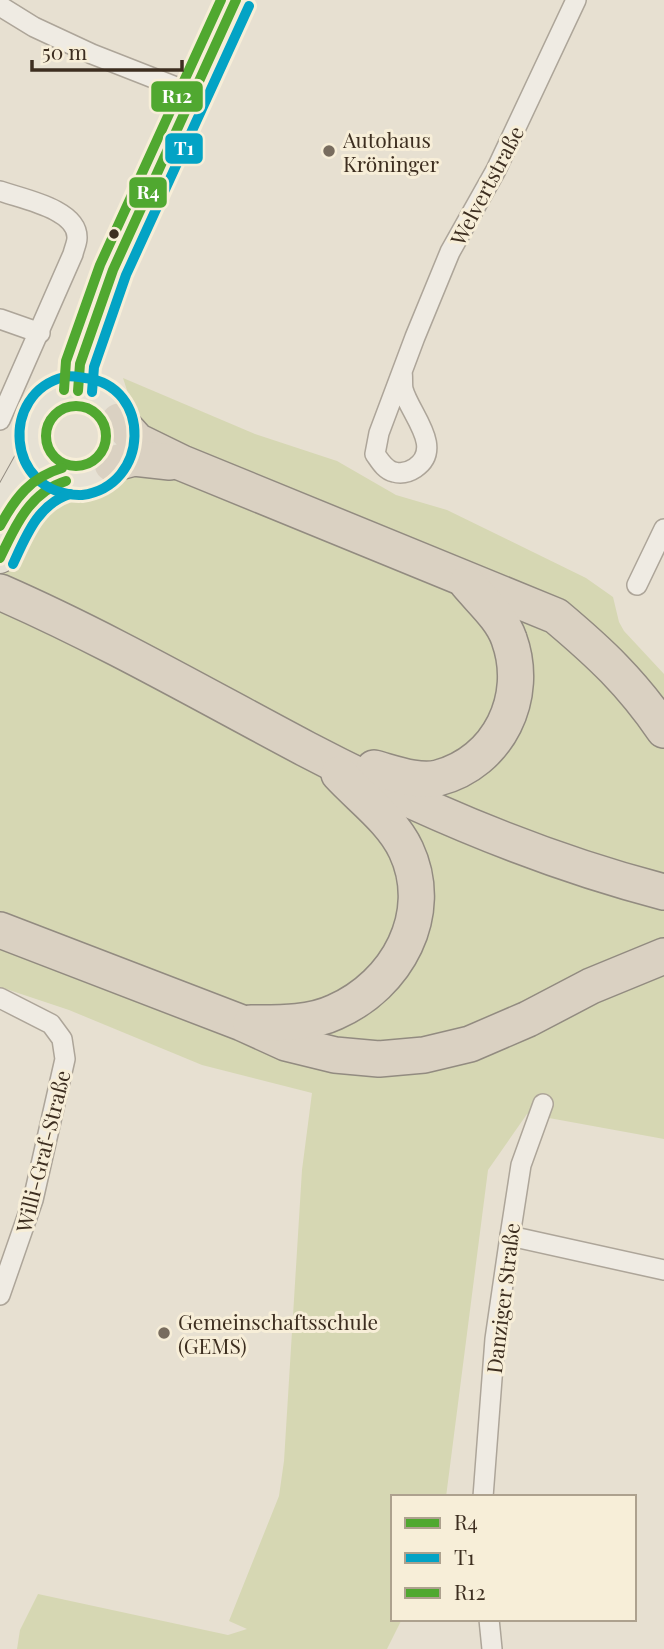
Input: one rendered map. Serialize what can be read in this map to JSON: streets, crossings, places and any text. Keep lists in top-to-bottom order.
{
  "streets": {
    "street": ["Welvertstraße", "Willi-Graf-Straße", "Danziger Straße"]
  },
  "places": ["Autohaus Kröninger", "Gemeinschaftsschule (GEMS)"],
  "lines": ["transit line R4", "transit line R12", "transit line T1"],
  "legend": ["R4", "T1", "R12"],
  "scale_bar": "50 m"
}
